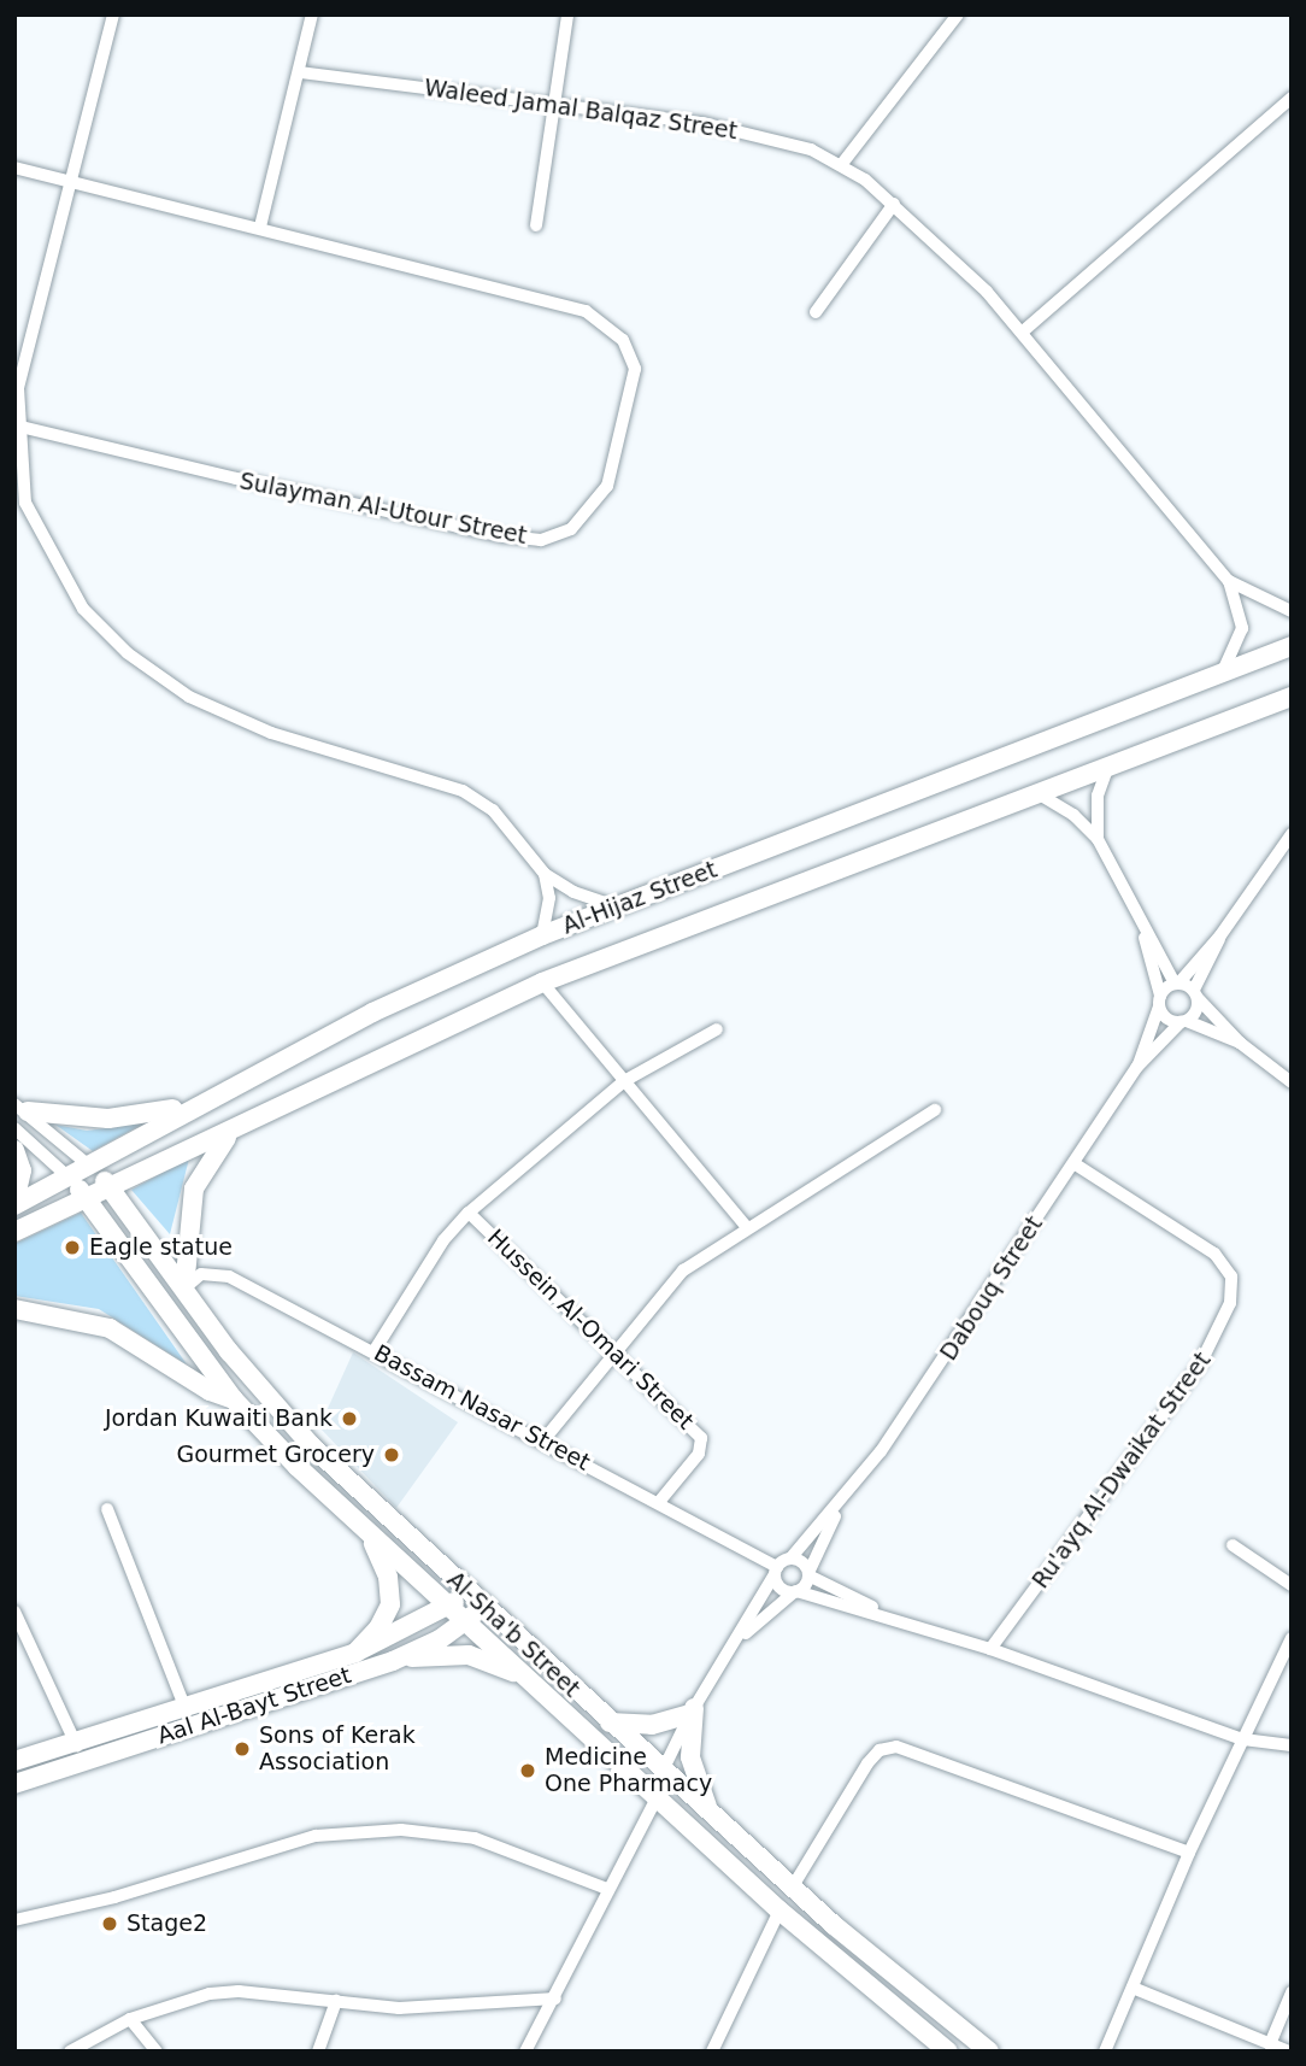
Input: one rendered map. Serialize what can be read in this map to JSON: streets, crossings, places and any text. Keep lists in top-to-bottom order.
{
  "streets": {
    "main road": ["Al-Hijaz Street", "Al-Sha'b Street", "Aal Al-Bayt Street"],
    "street": [
      "Waleed Jamal Balqaz Street",
      "Sulayman Al-Utour Street",
      "Dabouq Street",
      "Hussein Al-Omari Street",
      "Bassam Nasar Street",
      "Ru'ayq Al-Dwaikat Street"
    ]
  },
  "crossings": [
    ["Waleed Jamal Balqaz Street", "Al-Hijaz Street"],
    ["Al-Hijaz Street", "Al-Sha'b Street"],
    ["Dabouq Street", "Bassam Nasar Street"],
    ["Dabouq Street", "Ru'ayq Al-Dwaikat Street"],
    ["Hussein Al-Omari Street", "Bassam Nasar Street"],
    ["Bassam Nasar Street", "Al-Sha'b Street"],
    ["Al-Sha'b Street", "Aal Al-Bayt Street"]
  ],
  "places": [
    "Eagle statue",
    "Jordan Kuwaiti Bank",
    "Gourmet Grocery",
    "Sons of Kerak Association",
    "Medicine One Pharmacy",
    "Stage2"
  ]
}
